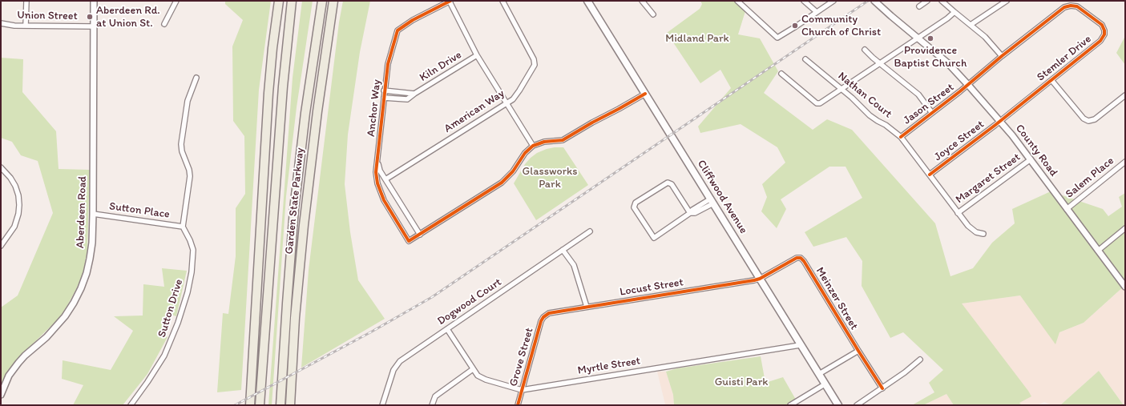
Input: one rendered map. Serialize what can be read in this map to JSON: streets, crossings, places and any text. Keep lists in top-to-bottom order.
{
  "streets": {
    "highway": ["Garden State Parkway"],
    "main road": ["Cliffwood Avenue"],
    "street": [
      "Union Street",
      "Stemler Drive",
      "Kiln Drive",
      "Nathan Court",
      "Jason Street",
      "Anchor Way",
      "American Way",
      "Joyce Street",
      "County Road",
      "Salem Place",
      "Margaret Street",
      "Sutton Place",
      "Aberdeen Road",
      "Locust Street",
      "Meinzer Street",
      "Dogwood Court",
      "Sutton Drive",
      "Grove Street",
      "Myrtle Street"
    ]
  },
  "crossings": [
    ["Union Street", "Aberdeen Road"],
    ["Stemler Drive", "Jason Street"],
    ["Stemler Drive", "Joyce Street"],
    ["Stemler Drive", "County Road"],
    ["Kiln Drive", "Anchor Way"],
    ["Nathan Court", "Jason Street"],
    ["Nathan Court", "Joyce Street"],
    ["Nathan Court", "Margaret Street"],
    ["Jason Street", "County Road"],
    ["Anchor Way", "American Way"],
    ["Joyce Street", "County Road"],
    ["County Road", "Salem Place"],
    ["County Road", "Margaret Street"],
    ["Cliffwood Avenue", "Locust Street"],
    ["Cliffwood Avenue", "Meinzer Street"],
    ["Cliffwood Avenue", "Myrtle Street"],
    ["Sutton Place", "Aberdeen Road"],
    ["Sutton Place", "Sutton Drive"],
    ["Locust Street", "Meinzer Street"],
    ["Locust Street", "Grove Street"],
    ["Dogwood Court", "Myrtle Street"],
    ["Grove Street", "Myrtle Street"]
  ],
  "parks": ["Midland Park", "Glassworks Park", "Guisti Park"],
  "places": ["Aberdeen Rd. at Union St.", "Community Church of Christ", "Providence Baptist Church"]
}
